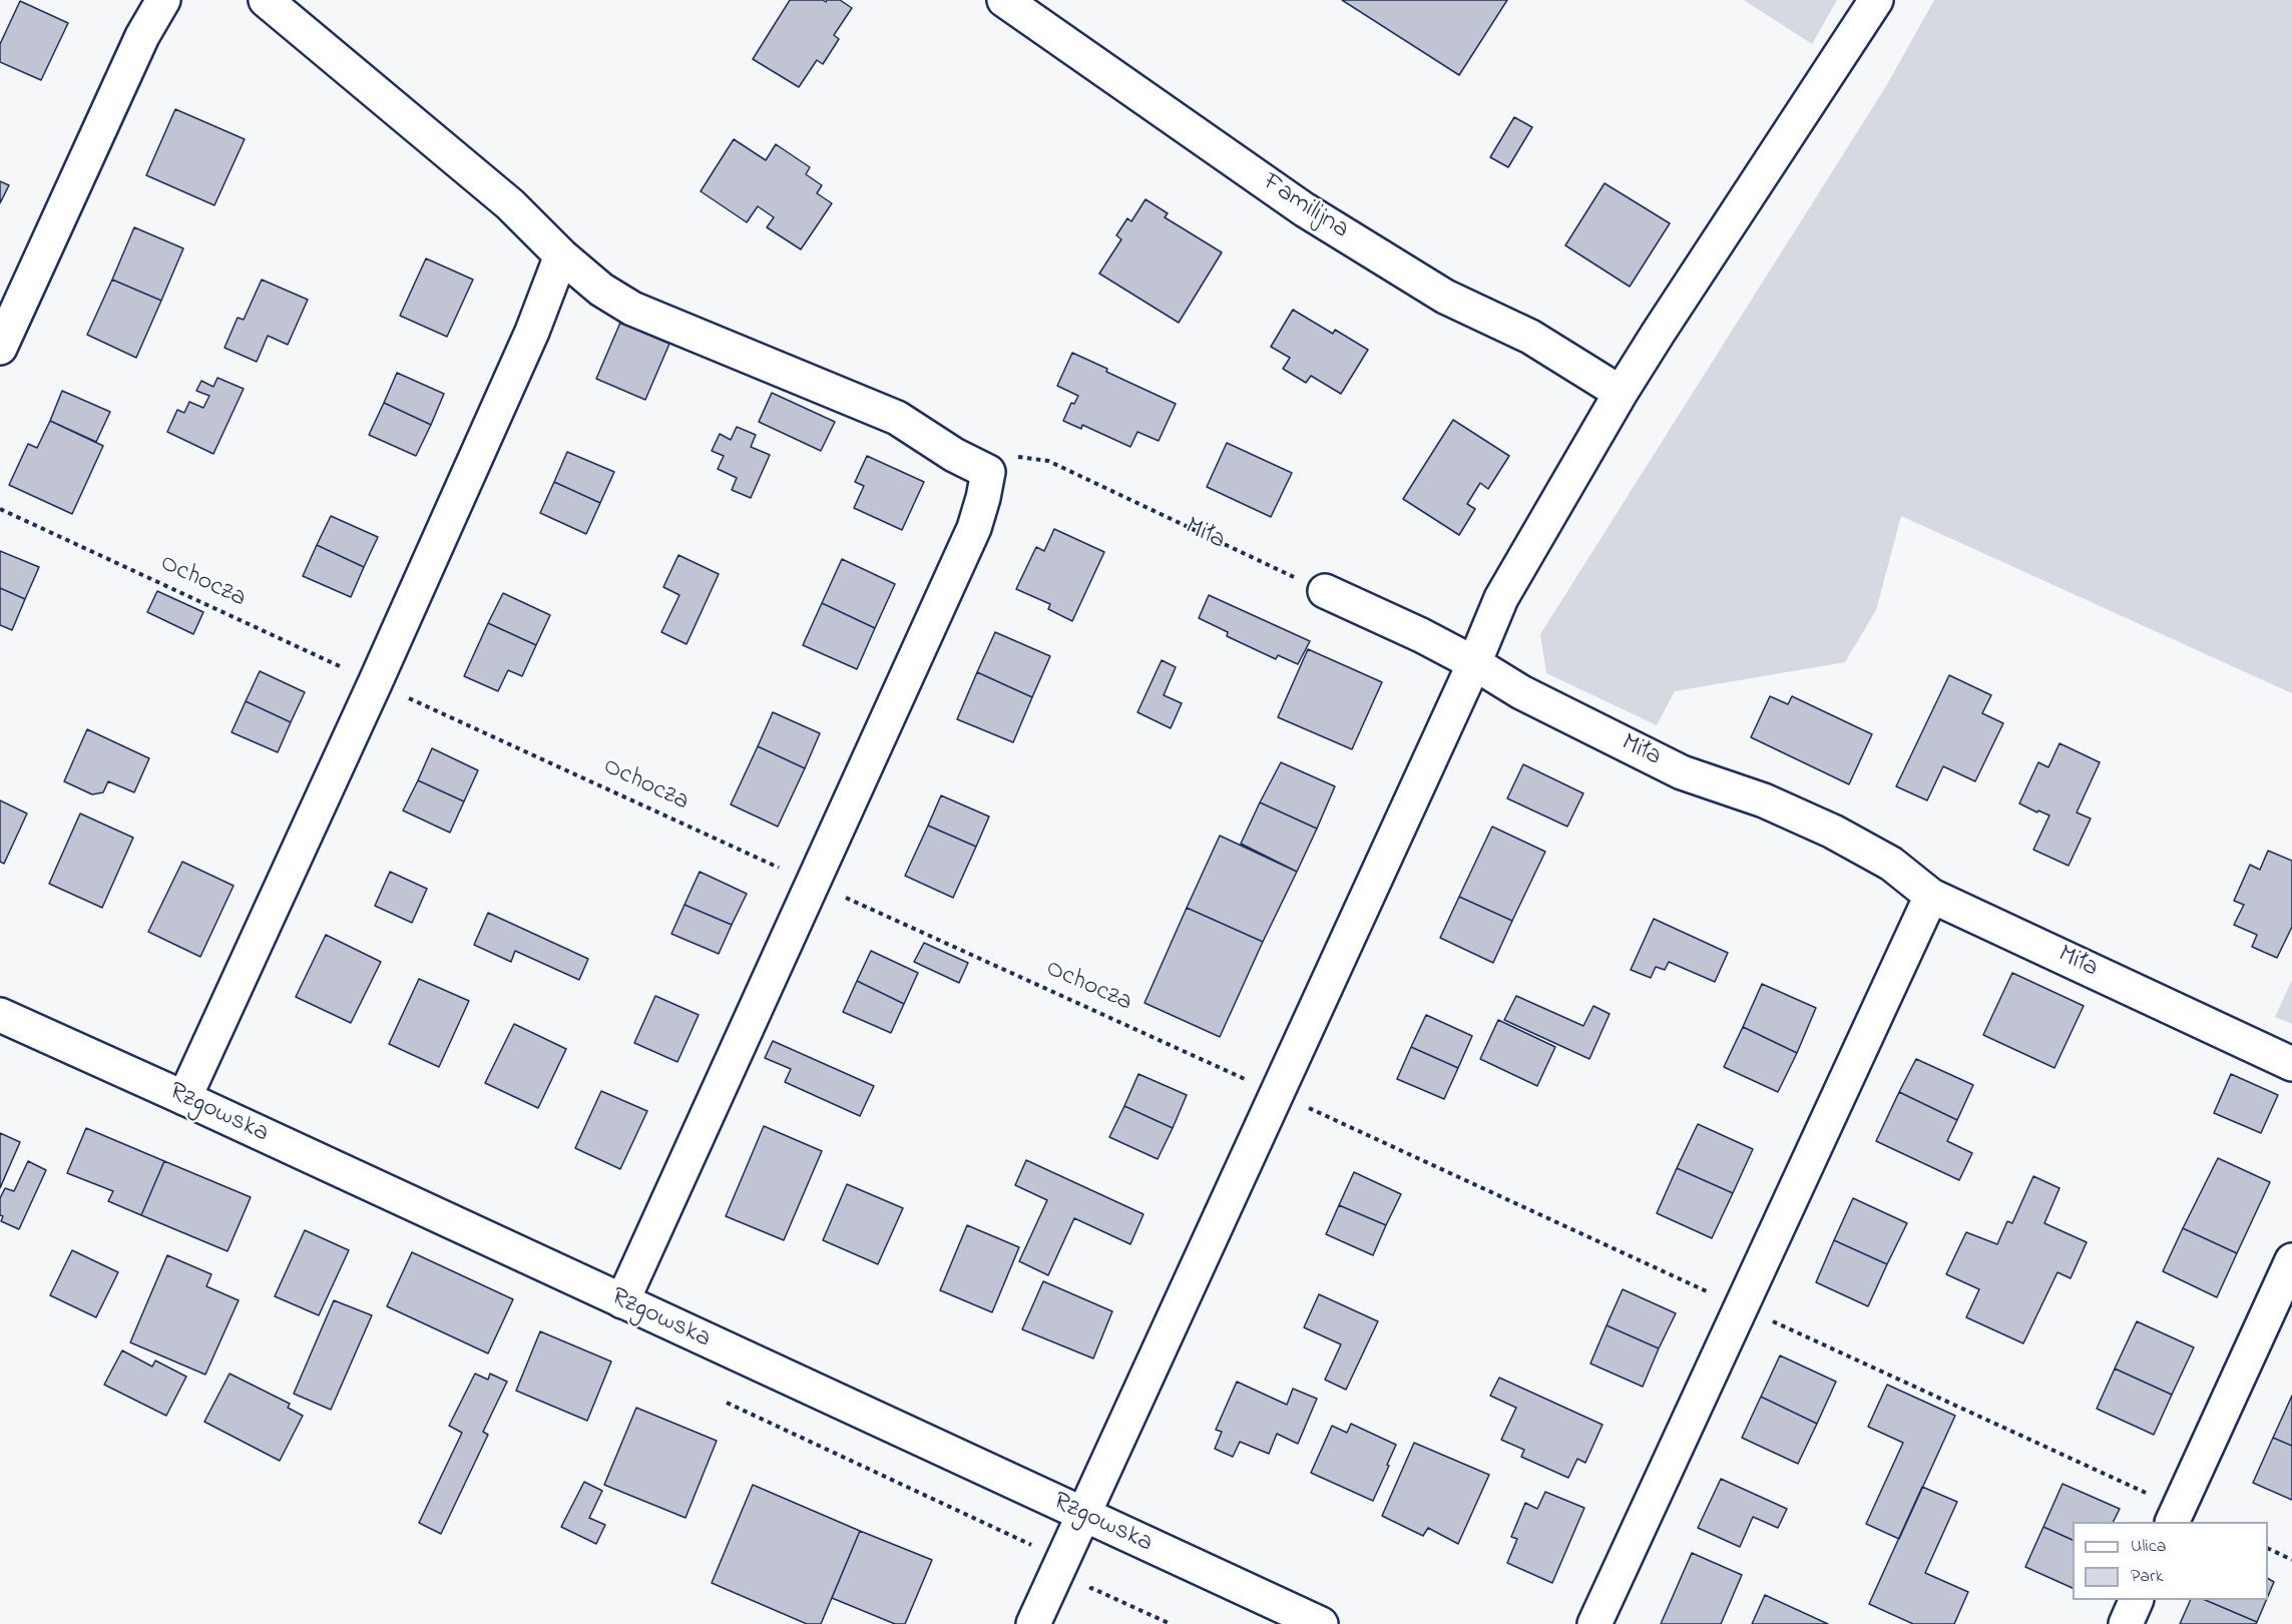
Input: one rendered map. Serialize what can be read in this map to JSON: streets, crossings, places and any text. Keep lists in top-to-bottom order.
{
  "streets": {
    "street": ["Familijna", "Miła", "Rzgowska"],
    "path": ["Ochocza"]
  },
  "legend": ["Ulica", "Park"]
}
